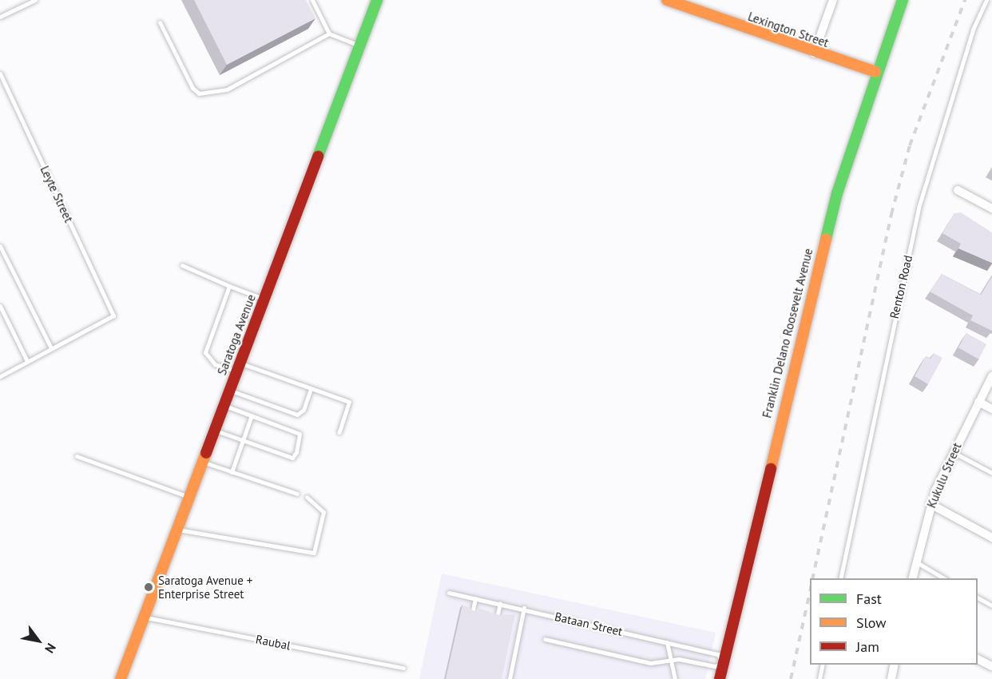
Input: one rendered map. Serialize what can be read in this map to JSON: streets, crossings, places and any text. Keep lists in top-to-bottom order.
{
  "streets": {
    "street": [
      "Lexington Street",
      "Franklin Delano Roosevelt Avenue",
      "Saratoga Avenue",
      "Kukulu Street"
    ],
    "lane": [
      "Leyte Street",
      "Renton Road",
      "Bataan Street",
      "Raubal"
    ]
  },
  "crossings": [
    ["Lexington Street", "Franklin Delano Roosevelt Avenue"],
    ["Franklin Delano Roosevelt Avenue", "Bataan Street"],
    ["Saratoga Avenue", "Raubal"]
  ],
  "places": ["Saratoga Avenue + Enterprise Street"],
  "legend": ["Fast", "Slow", "Jam"],
  "north": "bottom right"
}
